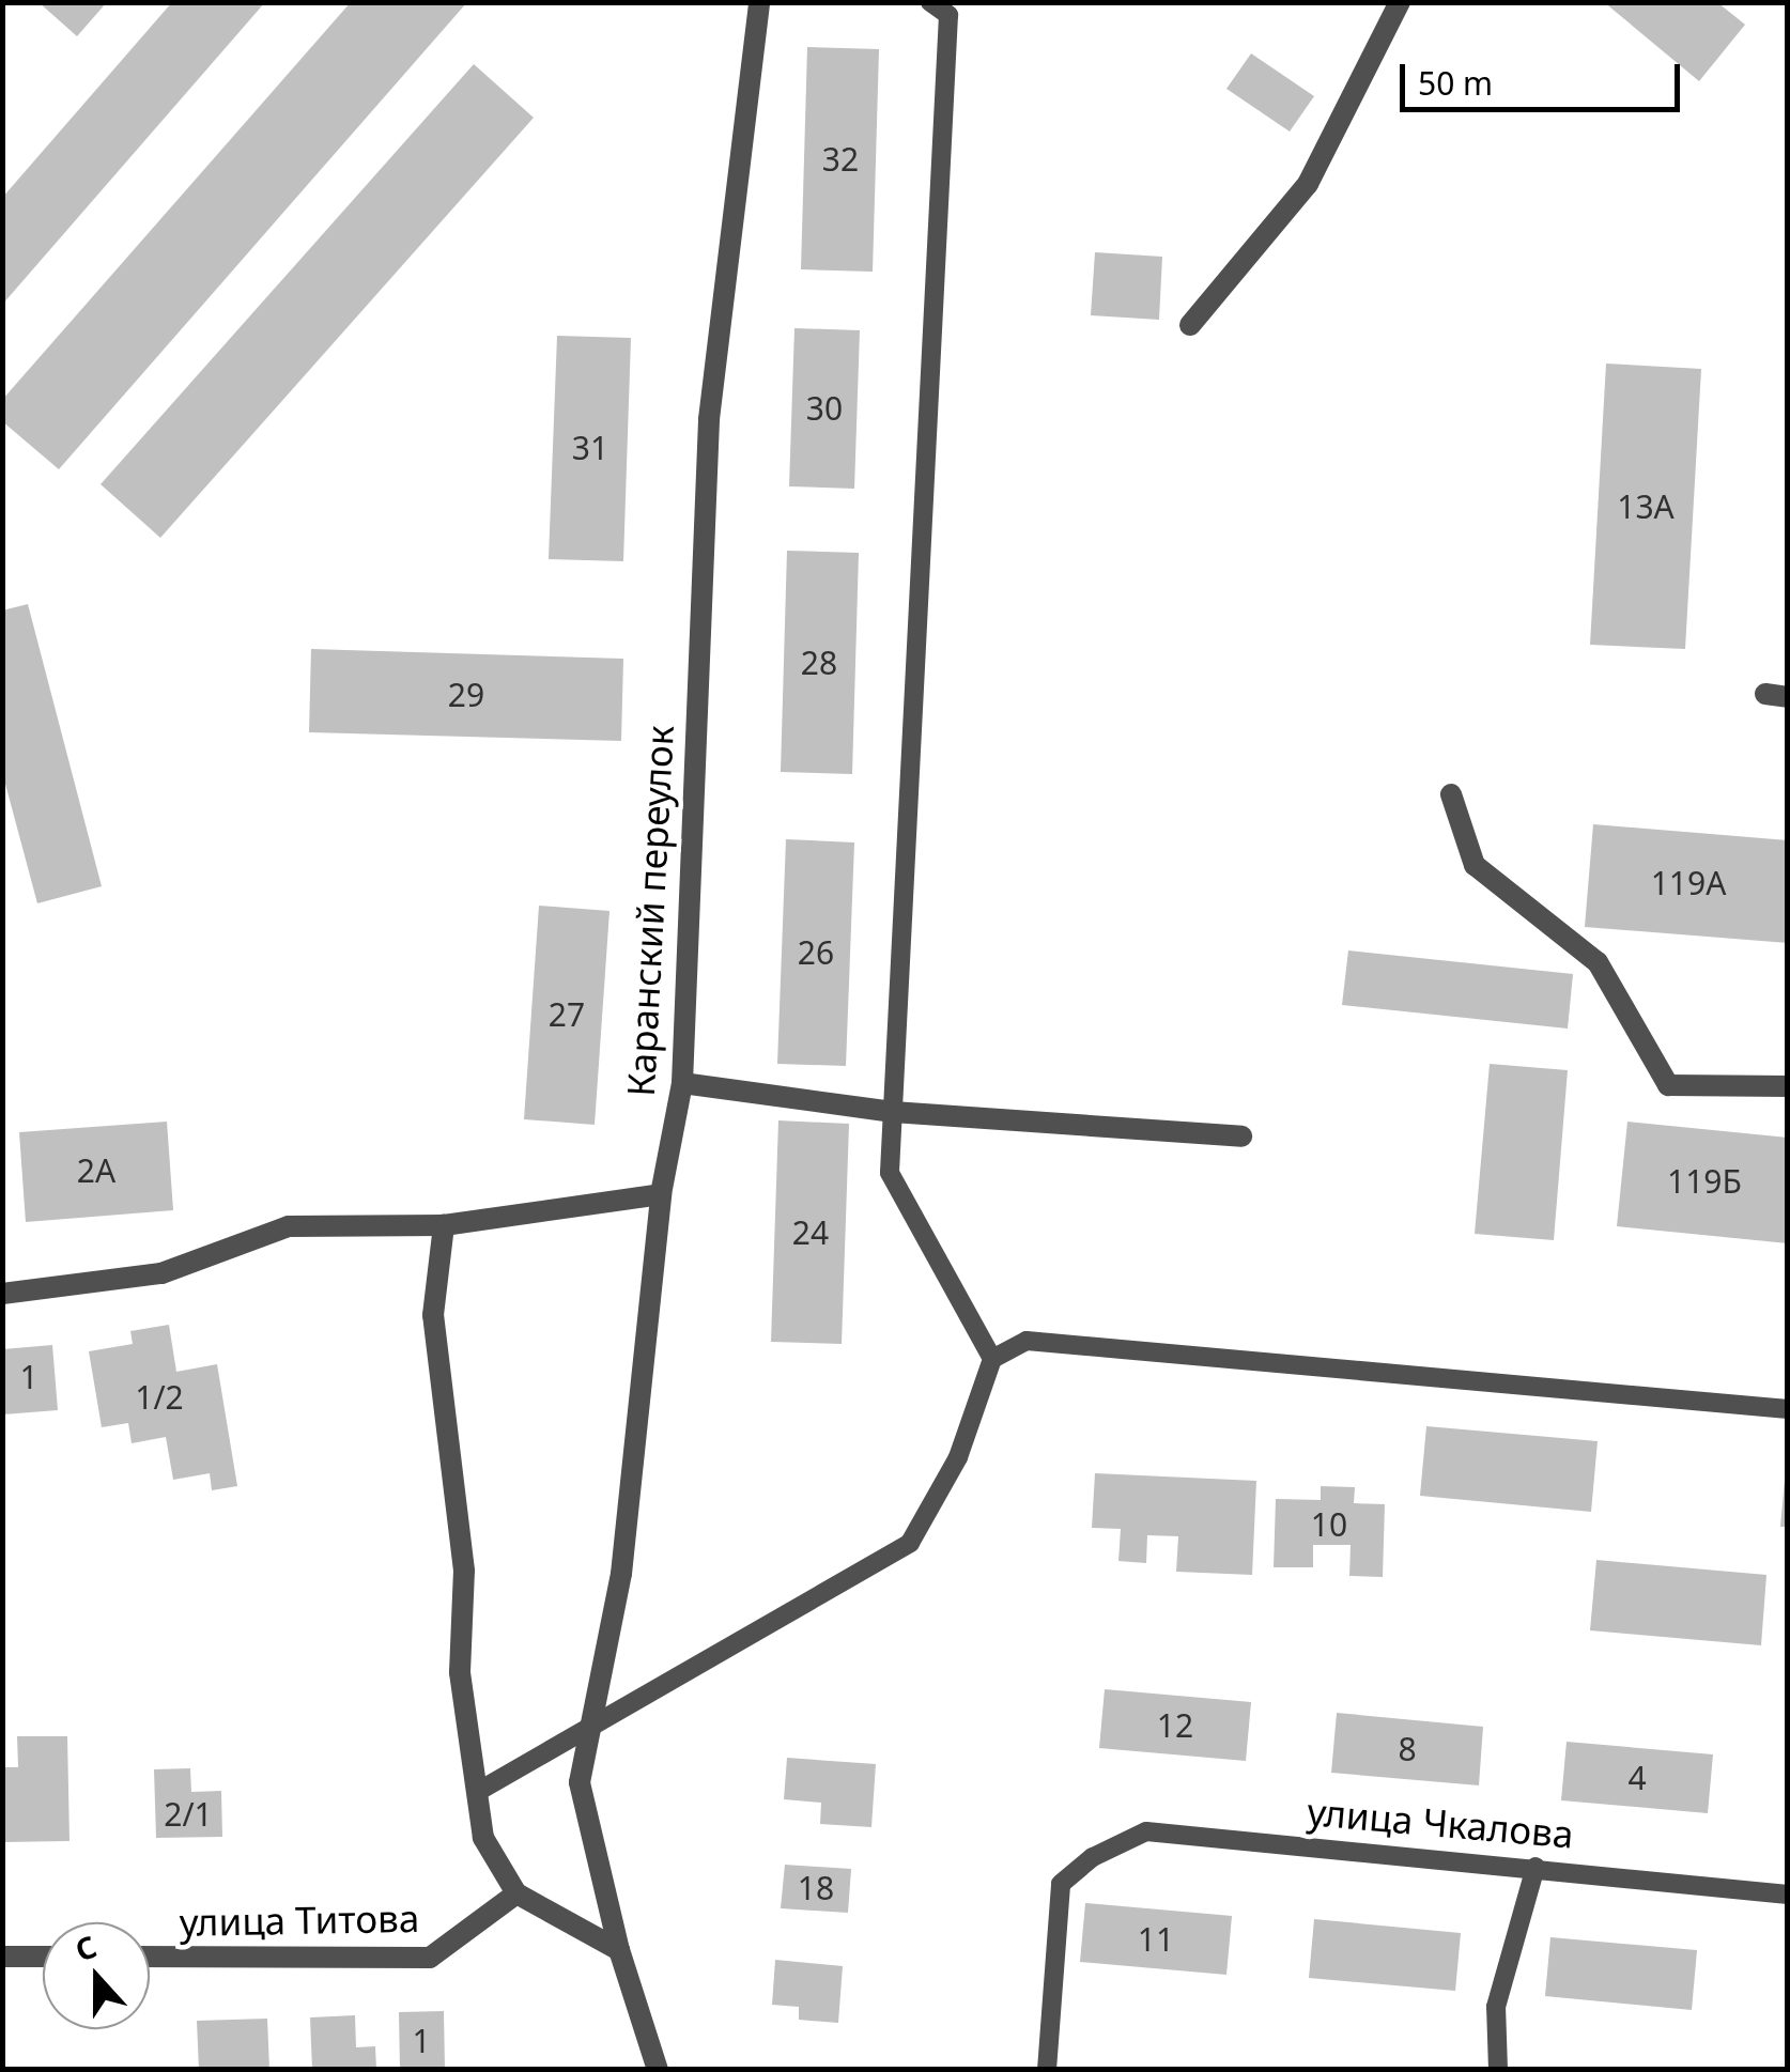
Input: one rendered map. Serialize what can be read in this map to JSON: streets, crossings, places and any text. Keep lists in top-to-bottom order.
{
  "streets": {
    "street": ["Каранский переулок", "улица Титова"],
    "lane": ["улица Чкалова"]
  },
  "house_numbers": [
    "32",
    "30",
    "31",
    "13А",
    "28",
    "29",
    "119А",
    "26",
    "27",
    "2А",
    "119Б",
    "24",
    "1",
    "1/2",
    "10",
    "12",
    "8",
    "4",
    "2/1",
    "18",
    "11",
    "1"
  ],
  "scale_bar": "50 m",
  "north": "top"
}
